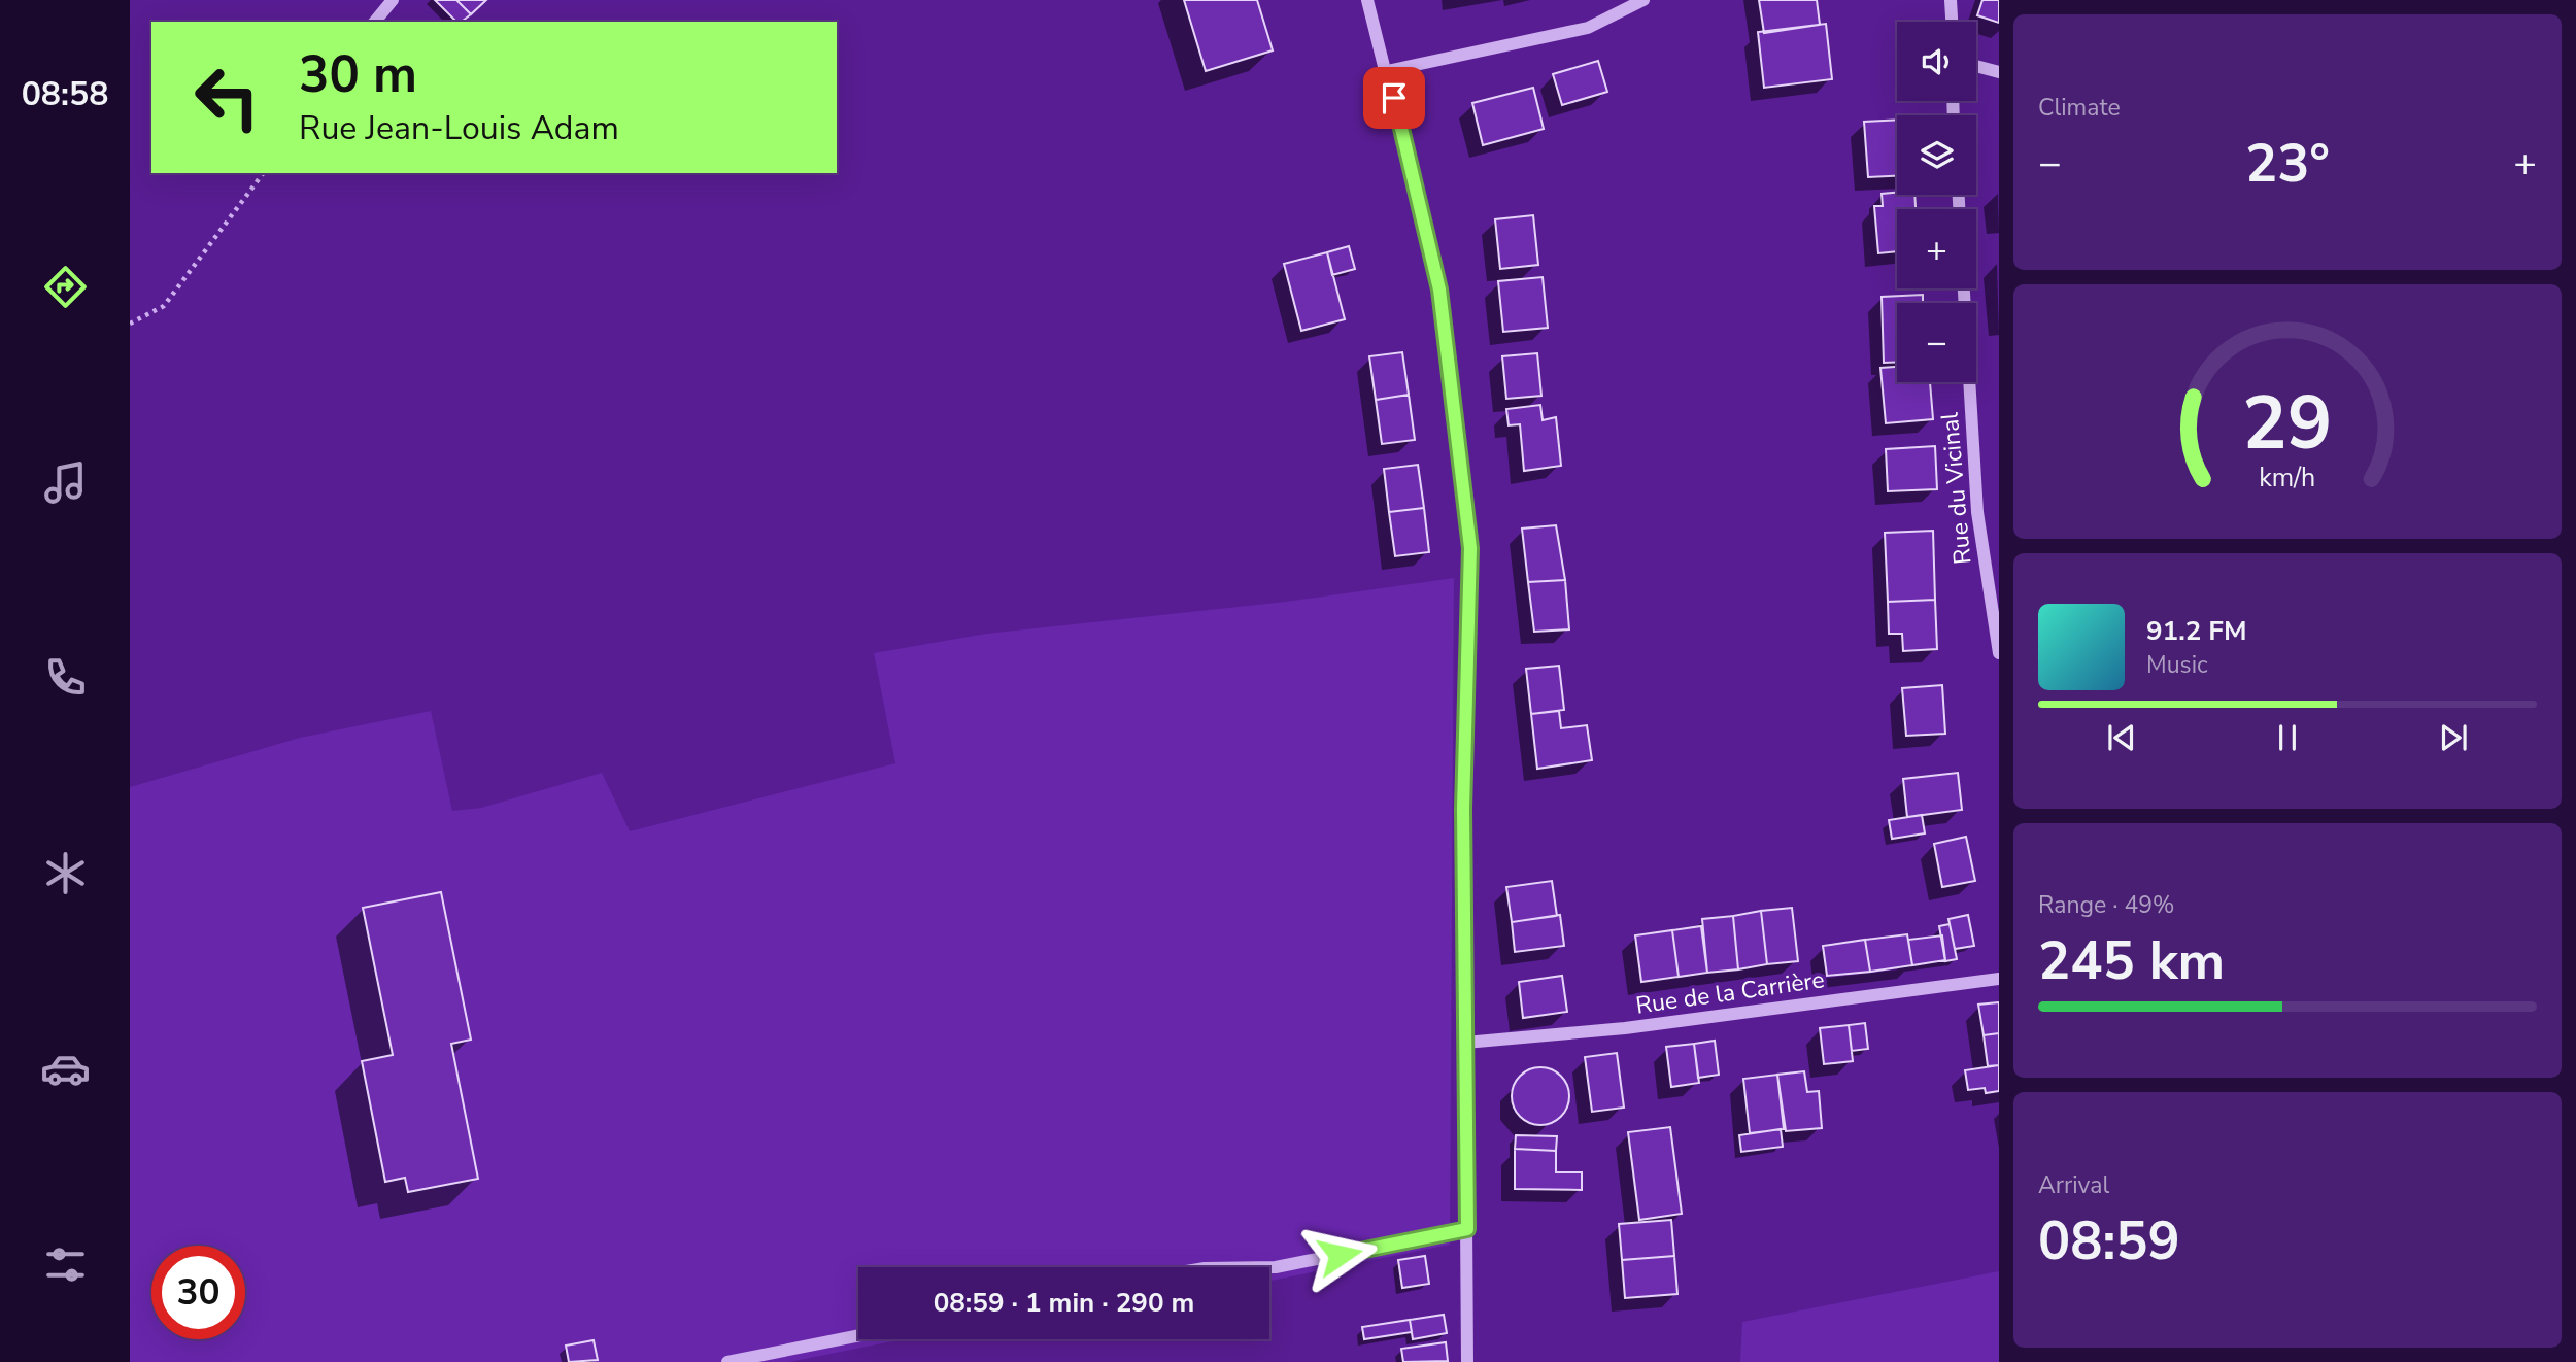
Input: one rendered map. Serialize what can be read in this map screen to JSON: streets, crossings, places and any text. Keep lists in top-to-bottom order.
{
  "streets": {
    "street": ["Rue du Vicinal", "Rue de la Carrière"]
  },
  "page": {
    "tabs": "08:58",
    "tile": [
      "Climate",
      ["Range · 49%", "245 km"],
      ["Arrival", "08:59"]
    ],
    "map_buttons": ["+", "−"],
    "turn": ["30 m", "Rue Jean-Louis Adam"],
    "heat": ["−", "23°", "+"],
    "song": ["91.2 FM", "Music"],
    "limit": "30",
    "trip": "08:59 · 1 min · 290 m",
    "gauge": ["29", "km/h"]
  }
}
